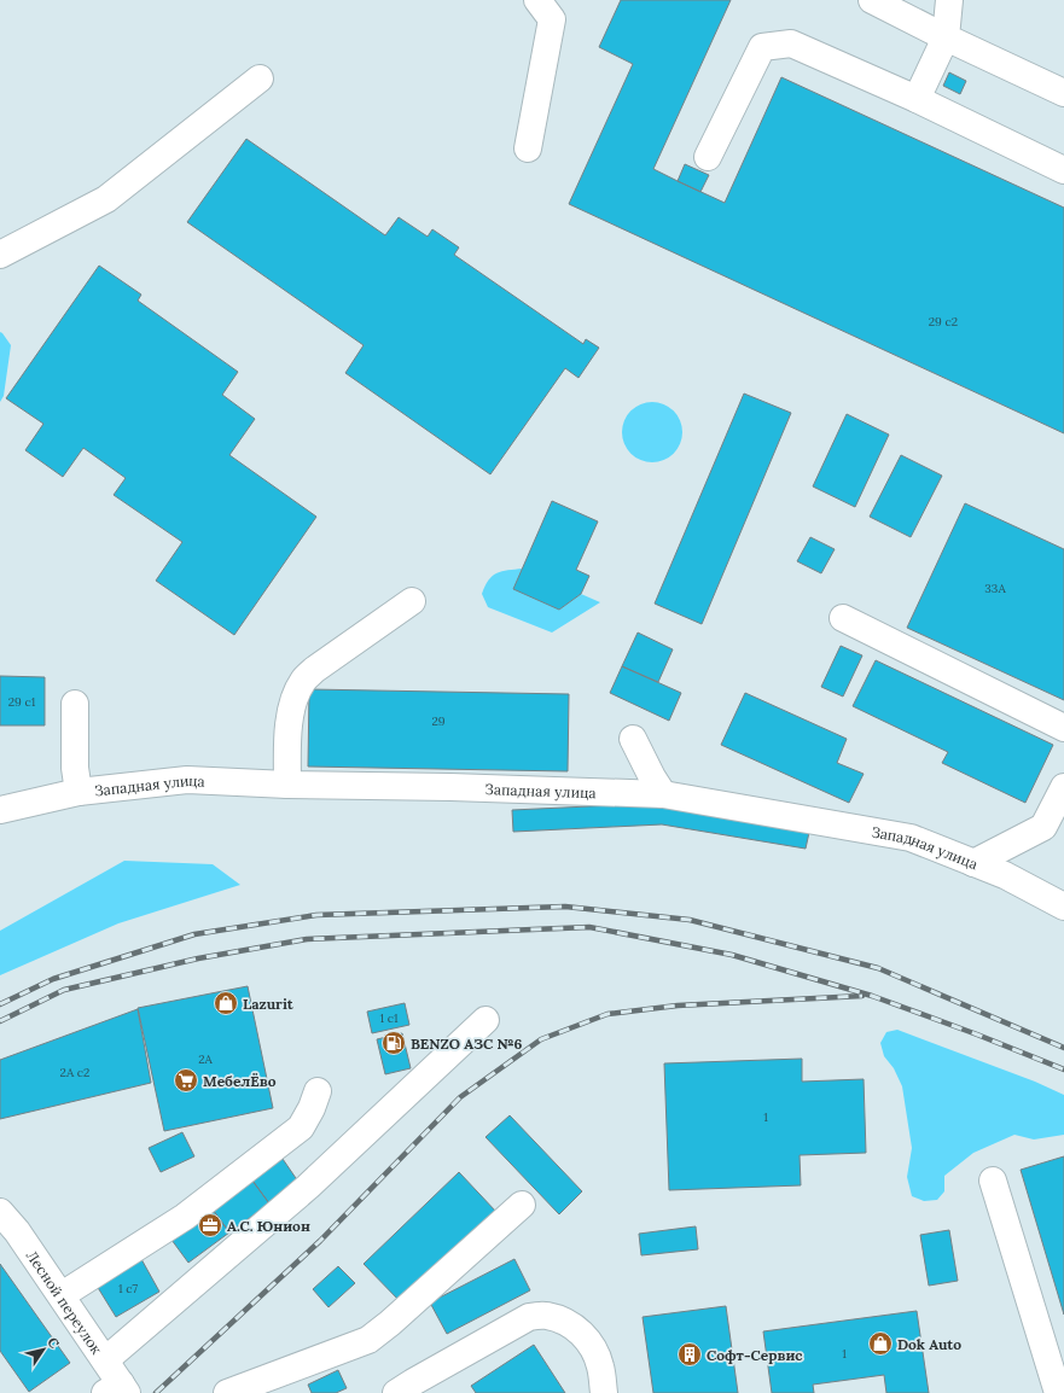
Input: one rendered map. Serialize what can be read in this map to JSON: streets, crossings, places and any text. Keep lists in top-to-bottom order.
{
  "streets": {
    "street": ["Западная улица", "Лесной переулок"]
  },
  "places": {
    "shop": ["Lazurit", "Dok Auto"],
    "fuel station": ["BENZO АЗС №6"],
    "supermarket": ["МебелЁво"],
    "office": ["А.С. Юнион"],
    "building": ["Софт-Сервис"]
  },
  "house_numbers": [
    "29 с2",
    "33А",
    "29 с1",
    "29",
    "1 с1",
    "2А",
    "2А с2",
    "1",
    "1 с7",
    "1"
  ],
  "north": "top right"
}
